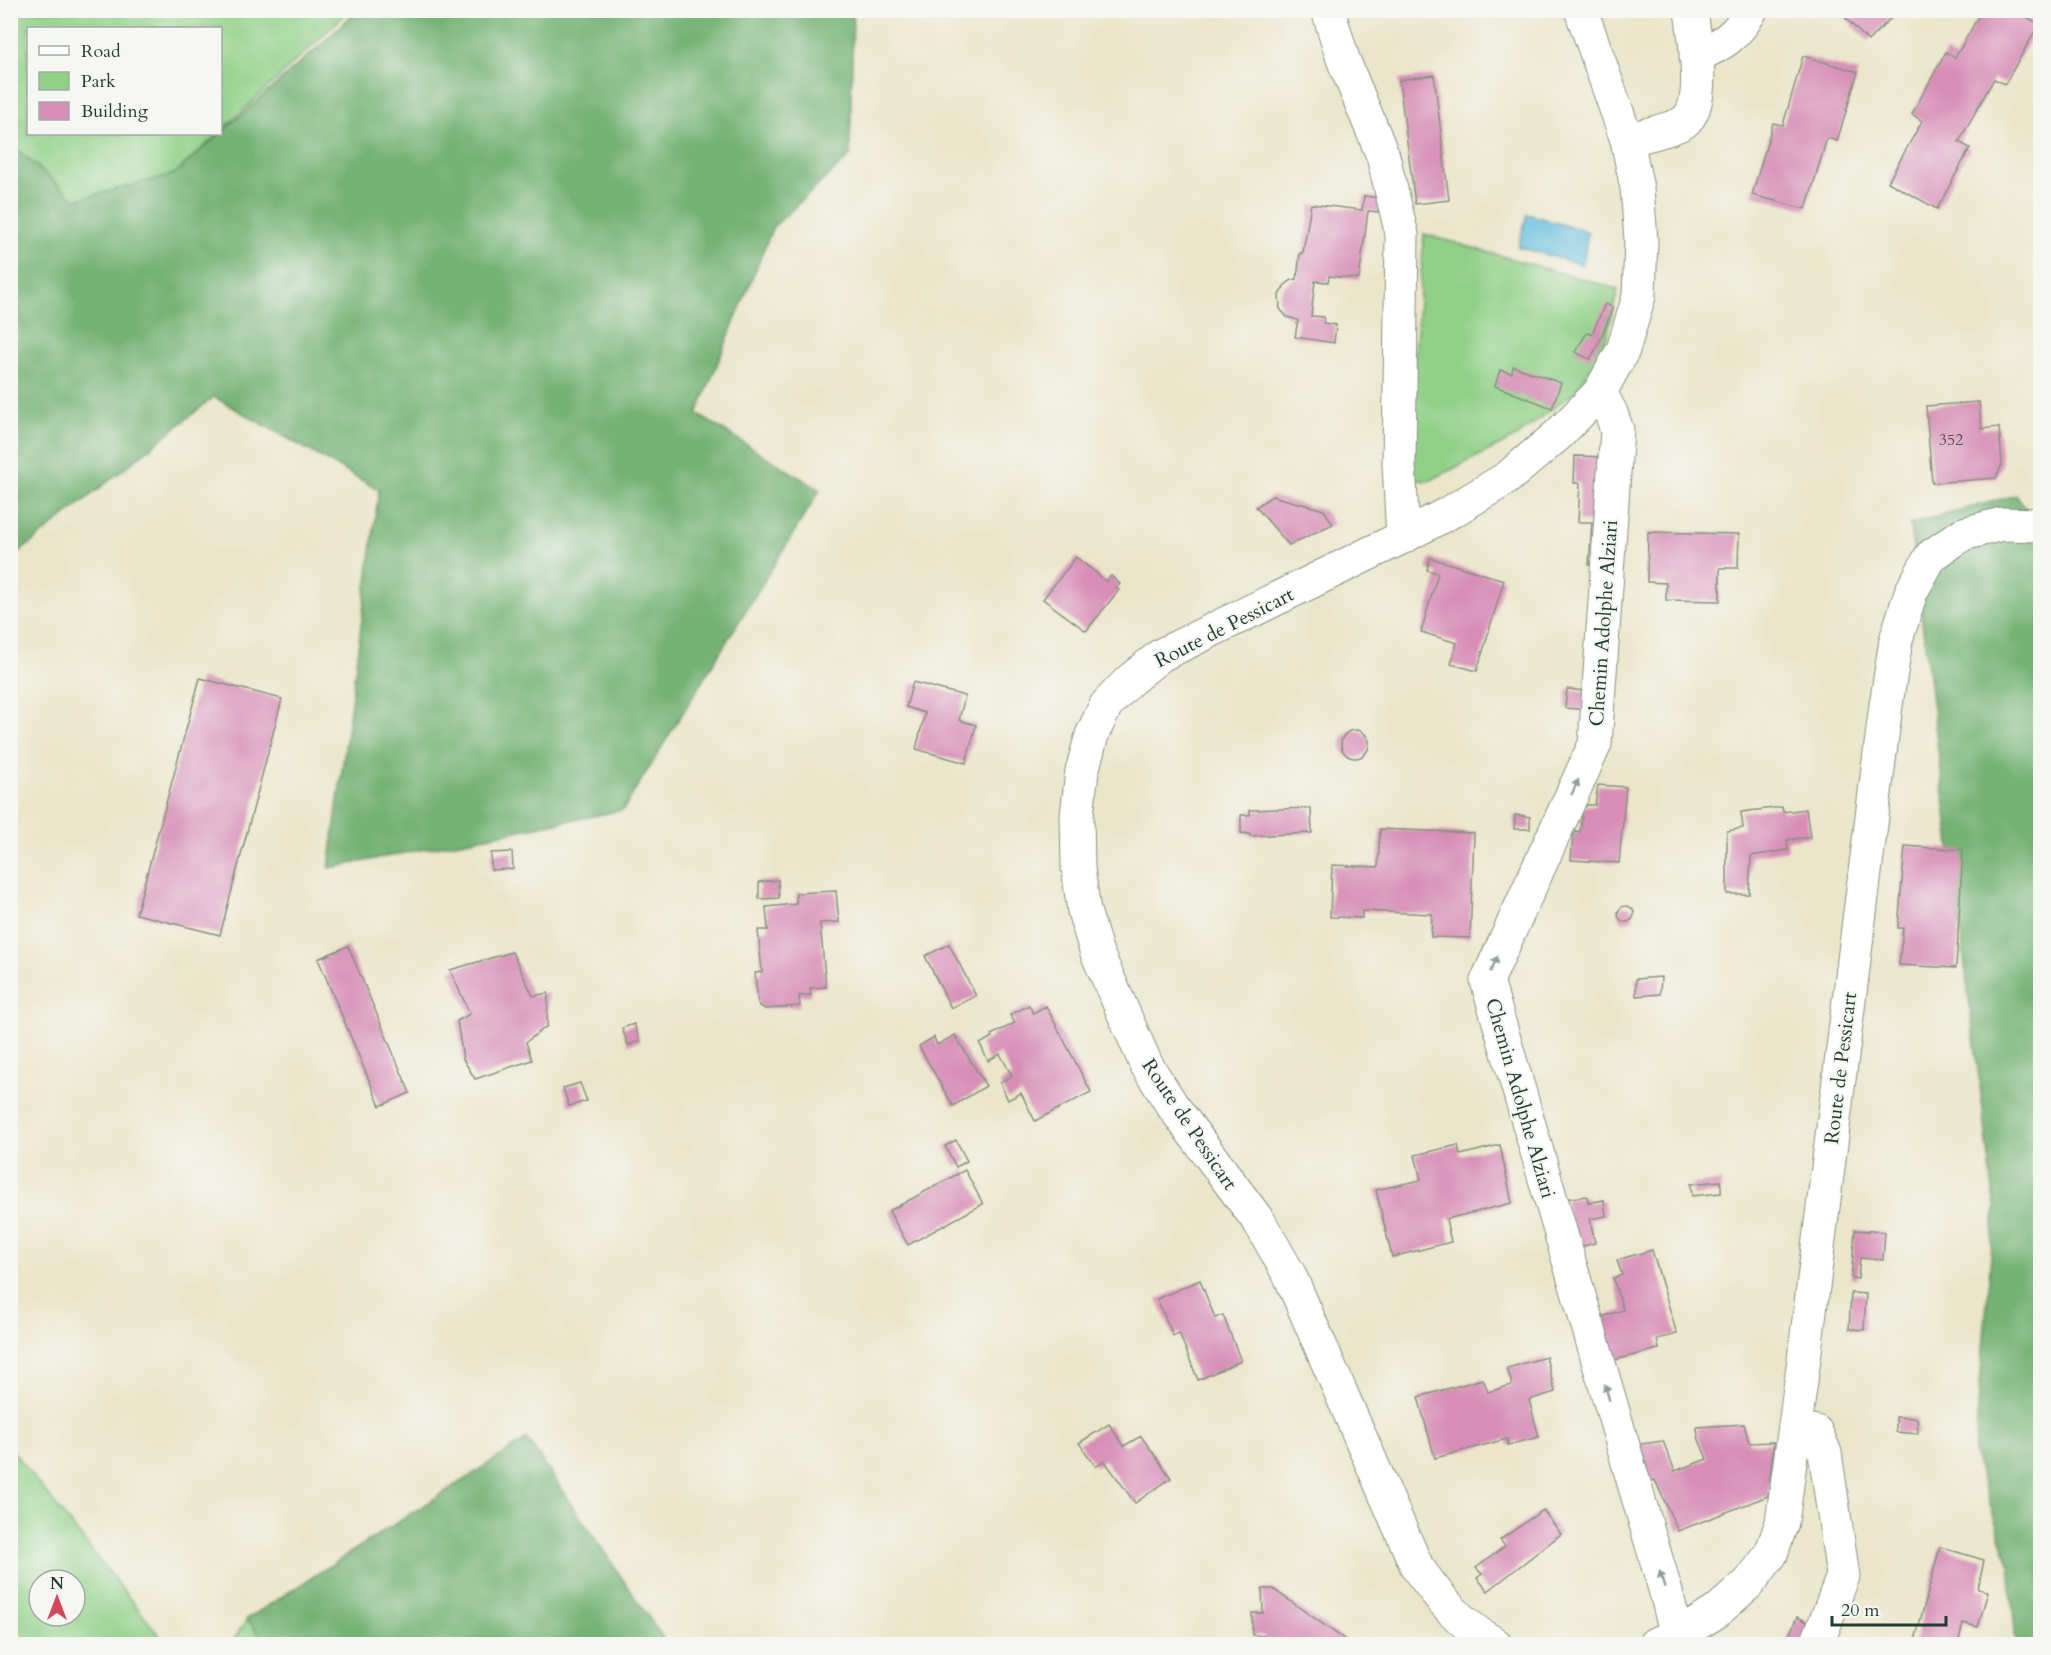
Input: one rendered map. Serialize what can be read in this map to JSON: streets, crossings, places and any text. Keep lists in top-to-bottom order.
{
  "streets": {
    "street": ["Chemin Adolphe Alziari", "Route de Pessicart"]
  },
  "crossings": [
    ["Chemin Adolphe Alziari", "Route de Pessicart"]
  ],
  "one_way": ["Chemin Adolphe Alziari"],
  "house_numbers": ["352"],
  "legend": ["Road", "Park", "Building"],
  "scale_bar": "20 m",
  "north": "top"
}
